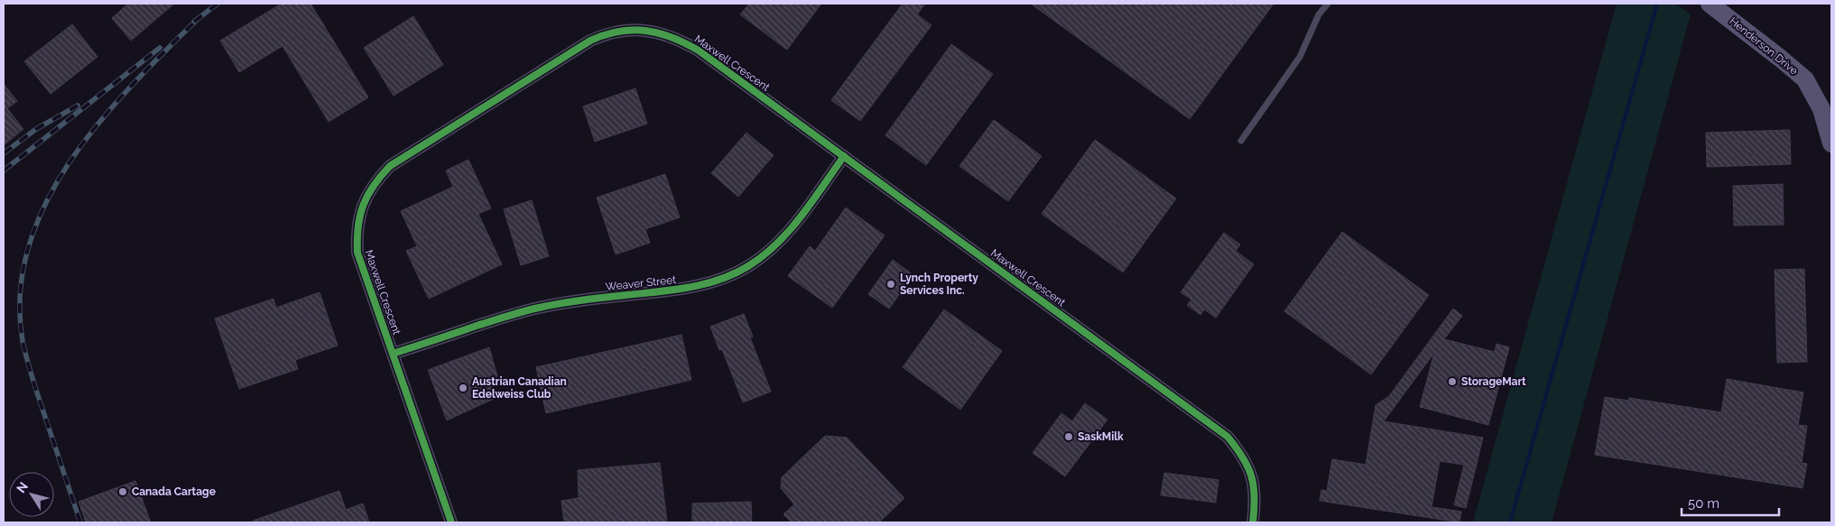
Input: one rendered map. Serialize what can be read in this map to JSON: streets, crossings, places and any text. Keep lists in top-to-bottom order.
{
  "streets": {
    "street": ["Henderson Drive", "Maxwell Crescent", "Weaver Street"]
  },
  "crossings": [
    ["Maxwell Crescent", "Weaver Street"]
  ],
  "places": [
    "Lynch Property Services Inc.",
    "StorageMart",
    "Austrian Canadian Edelweiss Club",
    "SaskMilk",
    "Canada Cartage"
  ],
  "scale_bar": "50 m",
  "north": "top left"
}
